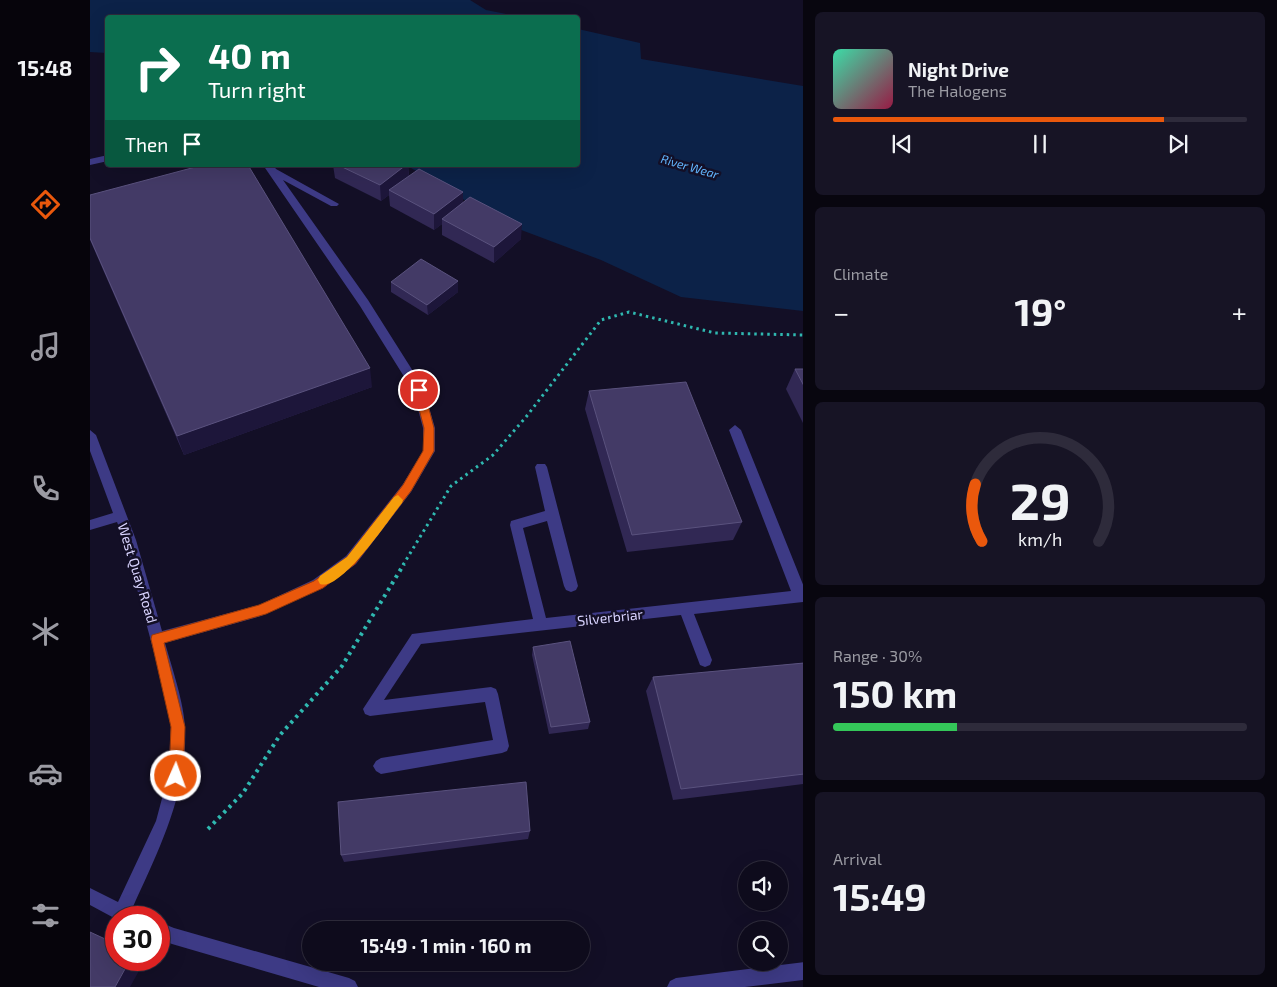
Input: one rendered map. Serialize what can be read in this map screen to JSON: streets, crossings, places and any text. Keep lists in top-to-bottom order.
{
  "streets": {
    "street": ["West Quay Road", "Silverbriar"]
  },
  "water": ["River Wear"],
  "page": {
    "tabs": "15:48",
    "turn": ["40 m", "Turn right"],
    "song": ["Night Drive", "The Halogens"],
    "then": "Then",
    "tile": [
      "Climate",
      ["Range · 30%", "150 km"],
      ["Arrival", "15:49"]
    ],
    "heat": ["−", "19°", "+"],
    "limit": "30",
    "trip": "15:49 · 1 min · 160 m",
    "gauge": ["29", "km/h"]
  }
}
